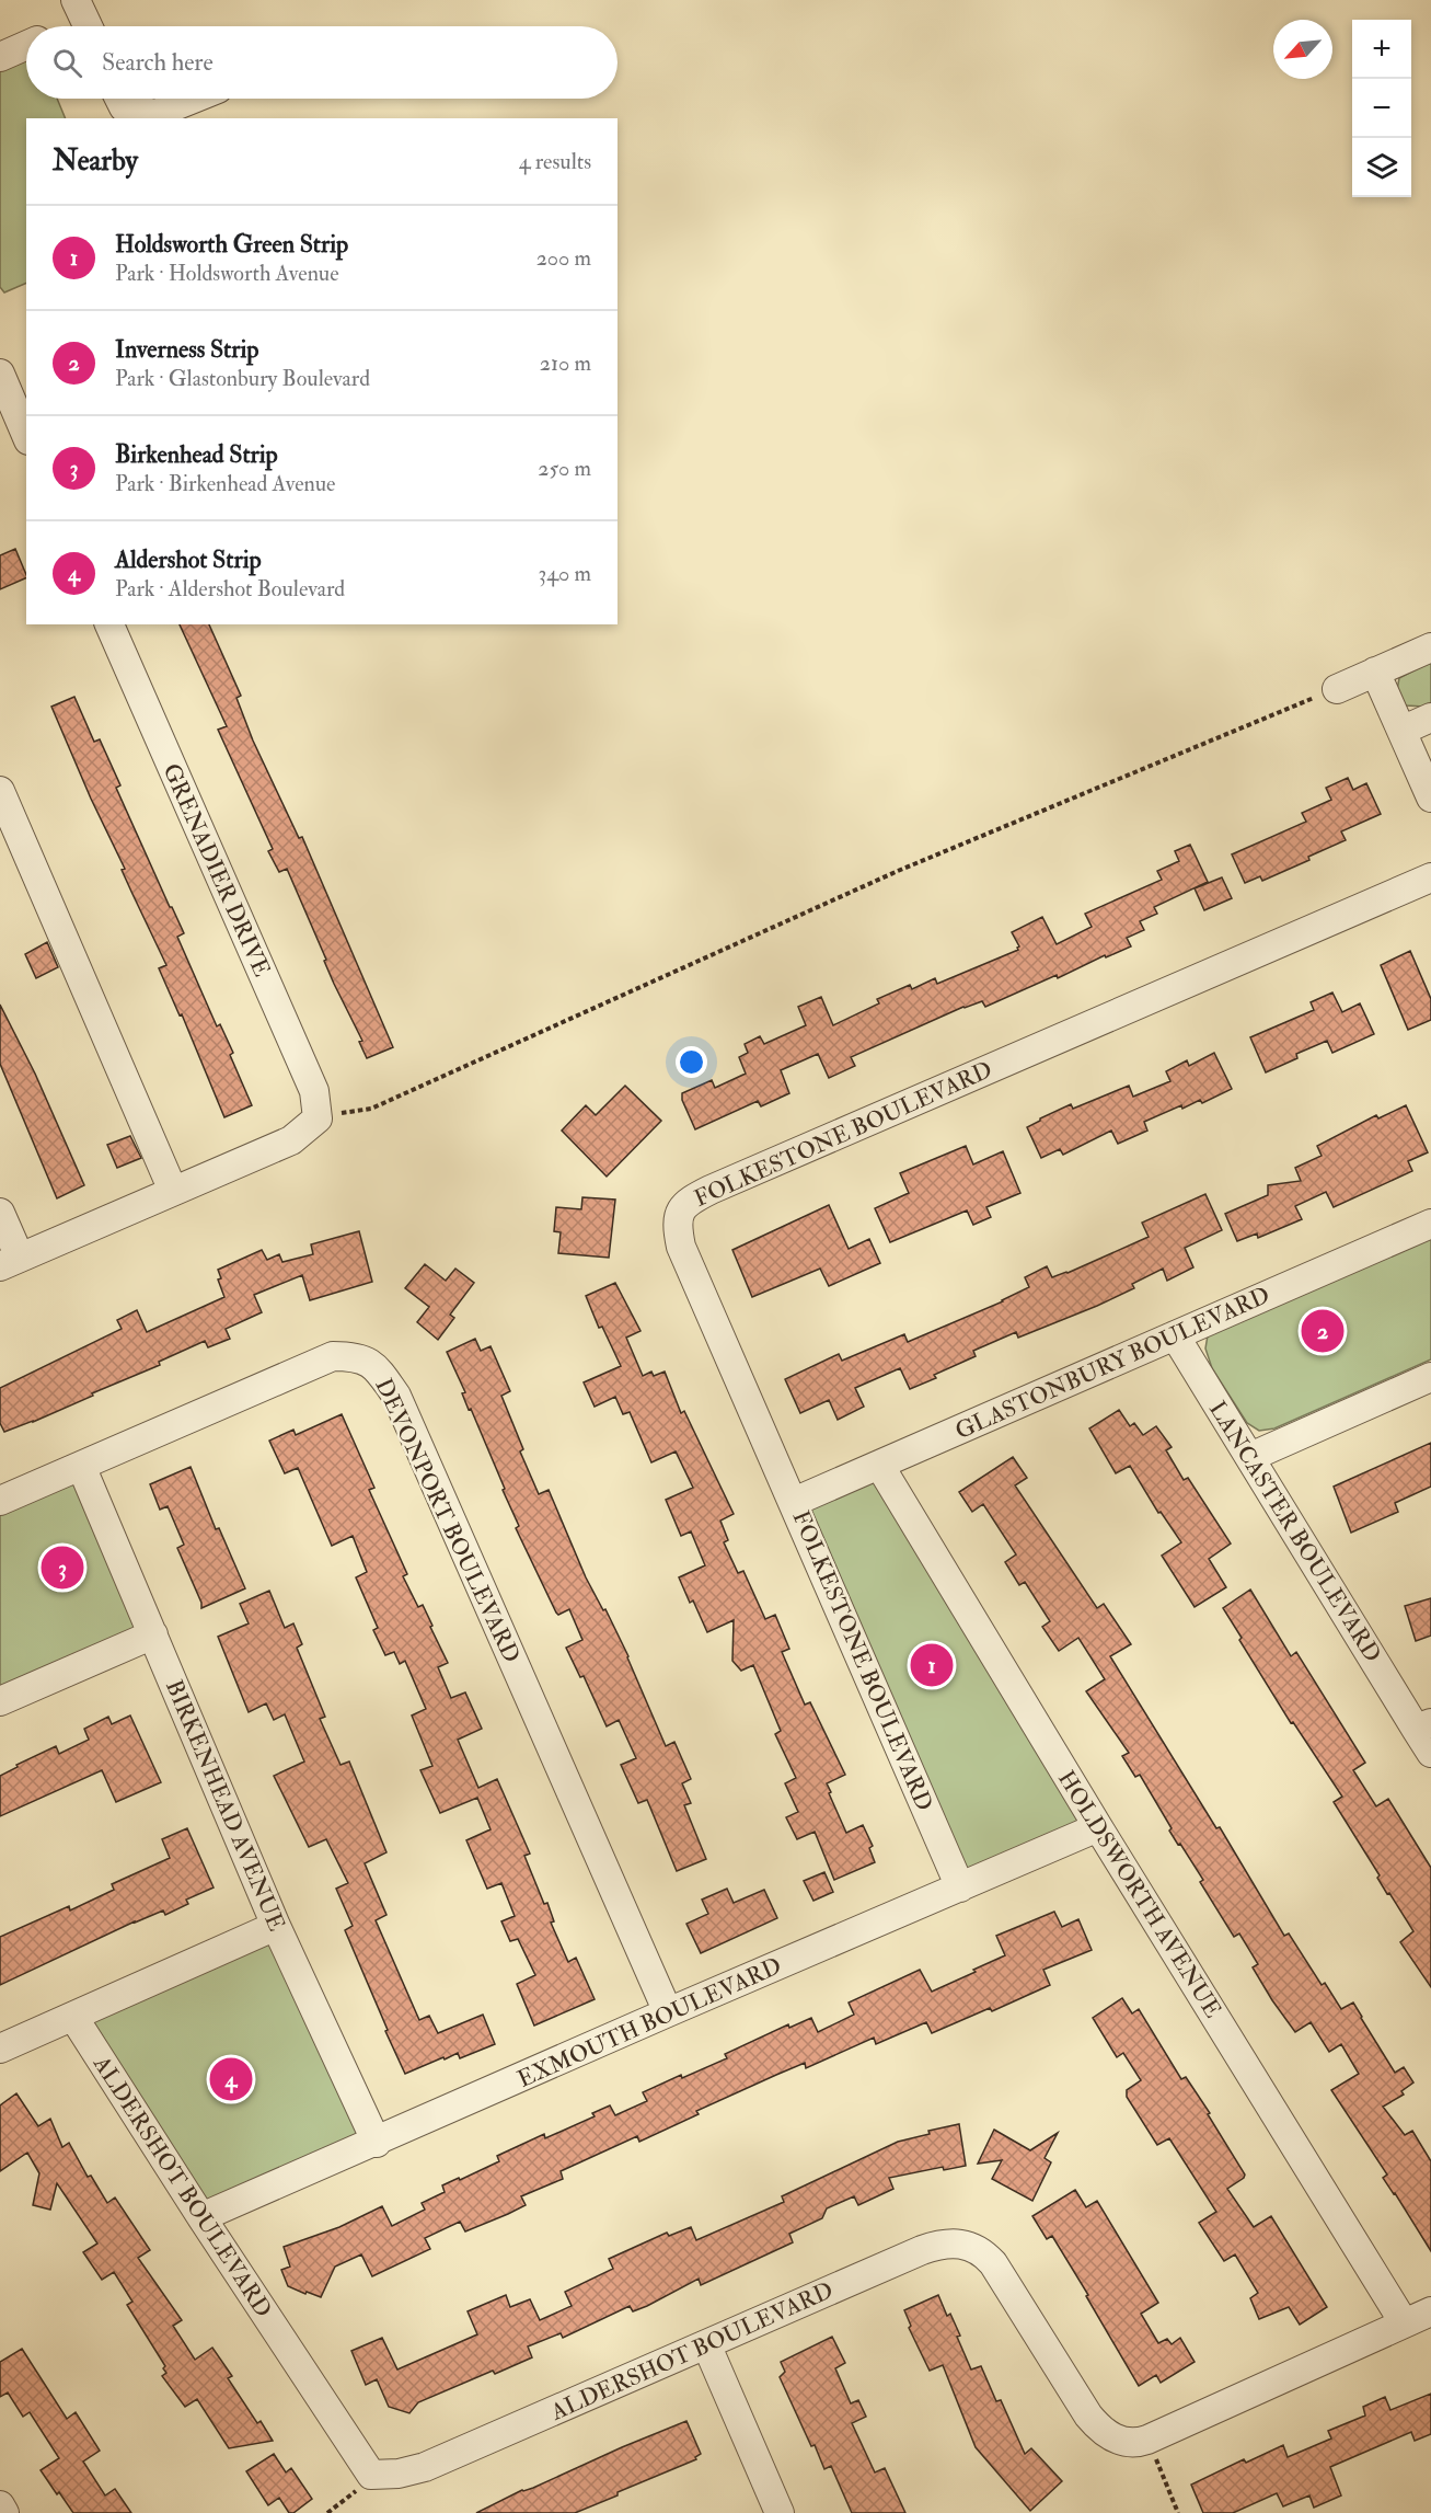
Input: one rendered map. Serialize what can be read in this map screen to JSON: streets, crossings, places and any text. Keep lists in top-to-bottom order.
{
  "streets": {
    "street": [
      "GRENADIER DRIVE",
      "FOLKESTONE BOULEVARD",
      "GLASTONBURY BOULEVARD",
      "DEVONPORT BOULEVARD",
      "LANCASTER BOULEVARD",
      "BIRKENHEAD AVENUE",
      "HOLDSWORTH AVENUE",
      "EXMOUTH BOULEVARD",
      "ALDERSHOT BOULEVARD"
    ]
  },
  "crossings": [
    ["FOLKESTONE BOULEVARD", "GLASTONBURY BOULEVARD"],
    ["FOLKESTONE BOULEVARD", "EXMOUTH BOULEVARD"],
    ["GLASTONBURY BOULEVARD", "LANCASTER BOULEVARD"],
    ["GLASTONBURY BOULEVARD", "HOLDSWORTH AVENUE"],
    ["DEVONPORT BOULEVARD", "BIRKENHEAD AVENUE"],
    ["DEVONPORT BOULEVARD", "EXMOUTH BOULEVARD"],
    ["BIRKENHEAD AVENUE", "EXMOUTH BOULEVARD"],
    ["HOLDSWORTH AVENUE", "EXMOUTH BOULEVARD"],
    ["HOLDSWORTH AVENUE", "ALDERSHOT BOULEVARD"],
    ["EXMOUTH BOULEVARD", "ALDERSHOT BOULEVARD"]
  ],
  "north": "bottom left",
  "page": {
    "map_buttons": ["+", "−"],
    "search": "Search here",
    "heading": ["Nearby", "4 results"],
    "list": [
      {
        "mark": "1",
        "name": "Holdsworth Green Strip",
        "note": "Park · Holdsworth Avenue",
        "value": "200 m"
      },
      {
        "mark": "2",
        "name": "Inverness Strip",
        "note": "Park · Glastonbury Boulevard",
        "value": "210 m"
      },
      {
        "mark": "3",
        "name": "Birkenhead Strip",
        "note": "Park · Birkenhead Avenue",
        "value": "250 m"
      },
      {
        "mark": "4",
        "name": "Aldershot Strip",
        "note": "Park · Aldershot Boulevard",
        "value": "340 m"
      }
    ],
    "pins": [
      "2",
      "3",
      "1",
      "4"
    ]
  }
}
